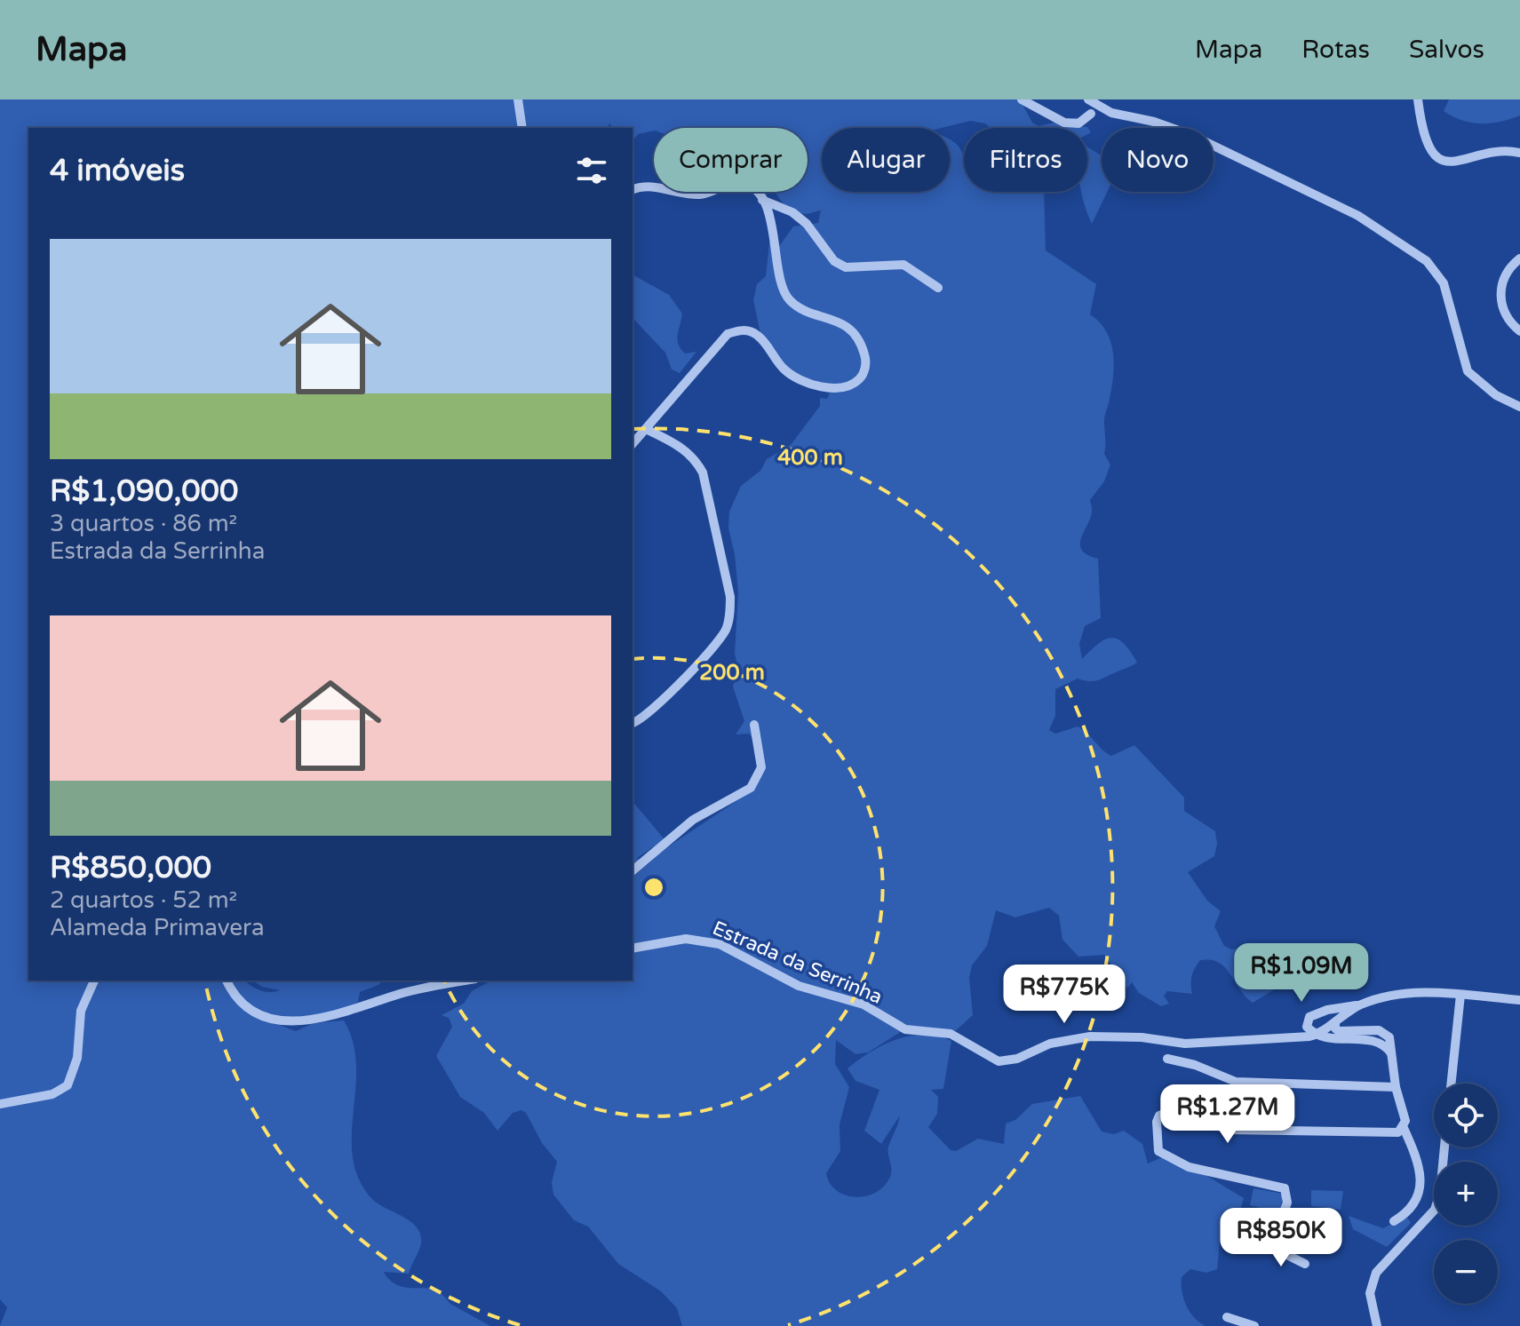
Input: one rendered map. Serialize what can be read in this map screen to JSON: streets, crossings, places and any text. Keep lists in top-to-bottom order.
{
  "streets": {
    "street": ["Estrada da Serrinha"]
  },
  "page": {
    "header": "Mapa",
    "nav": ["Mapa", "Rotas", "Salvos"],
    "chip": [
      "Comprar",
      "Alugar",
      "Filtros",
      "Novo"
    ],
    "heading": "4 imóveis",
    "list": [
      {
        "name": "R$1,090,000",
        "note": "3 quartos · 86 m² · Estrada da Serrinha"
      },
      {
        "name": "R$850,000",
        "note": "2 quartos · 52 m² · Alameda Primavera"
      }
    ],
    "price": [
      "R$1.09M",
      "R$775K",
      "R$1.27M",
      "R$850K"
    ],
    "map_buttons": ["+", "−"]
  },
  "rings": ["400 m", "200 m"]
}
